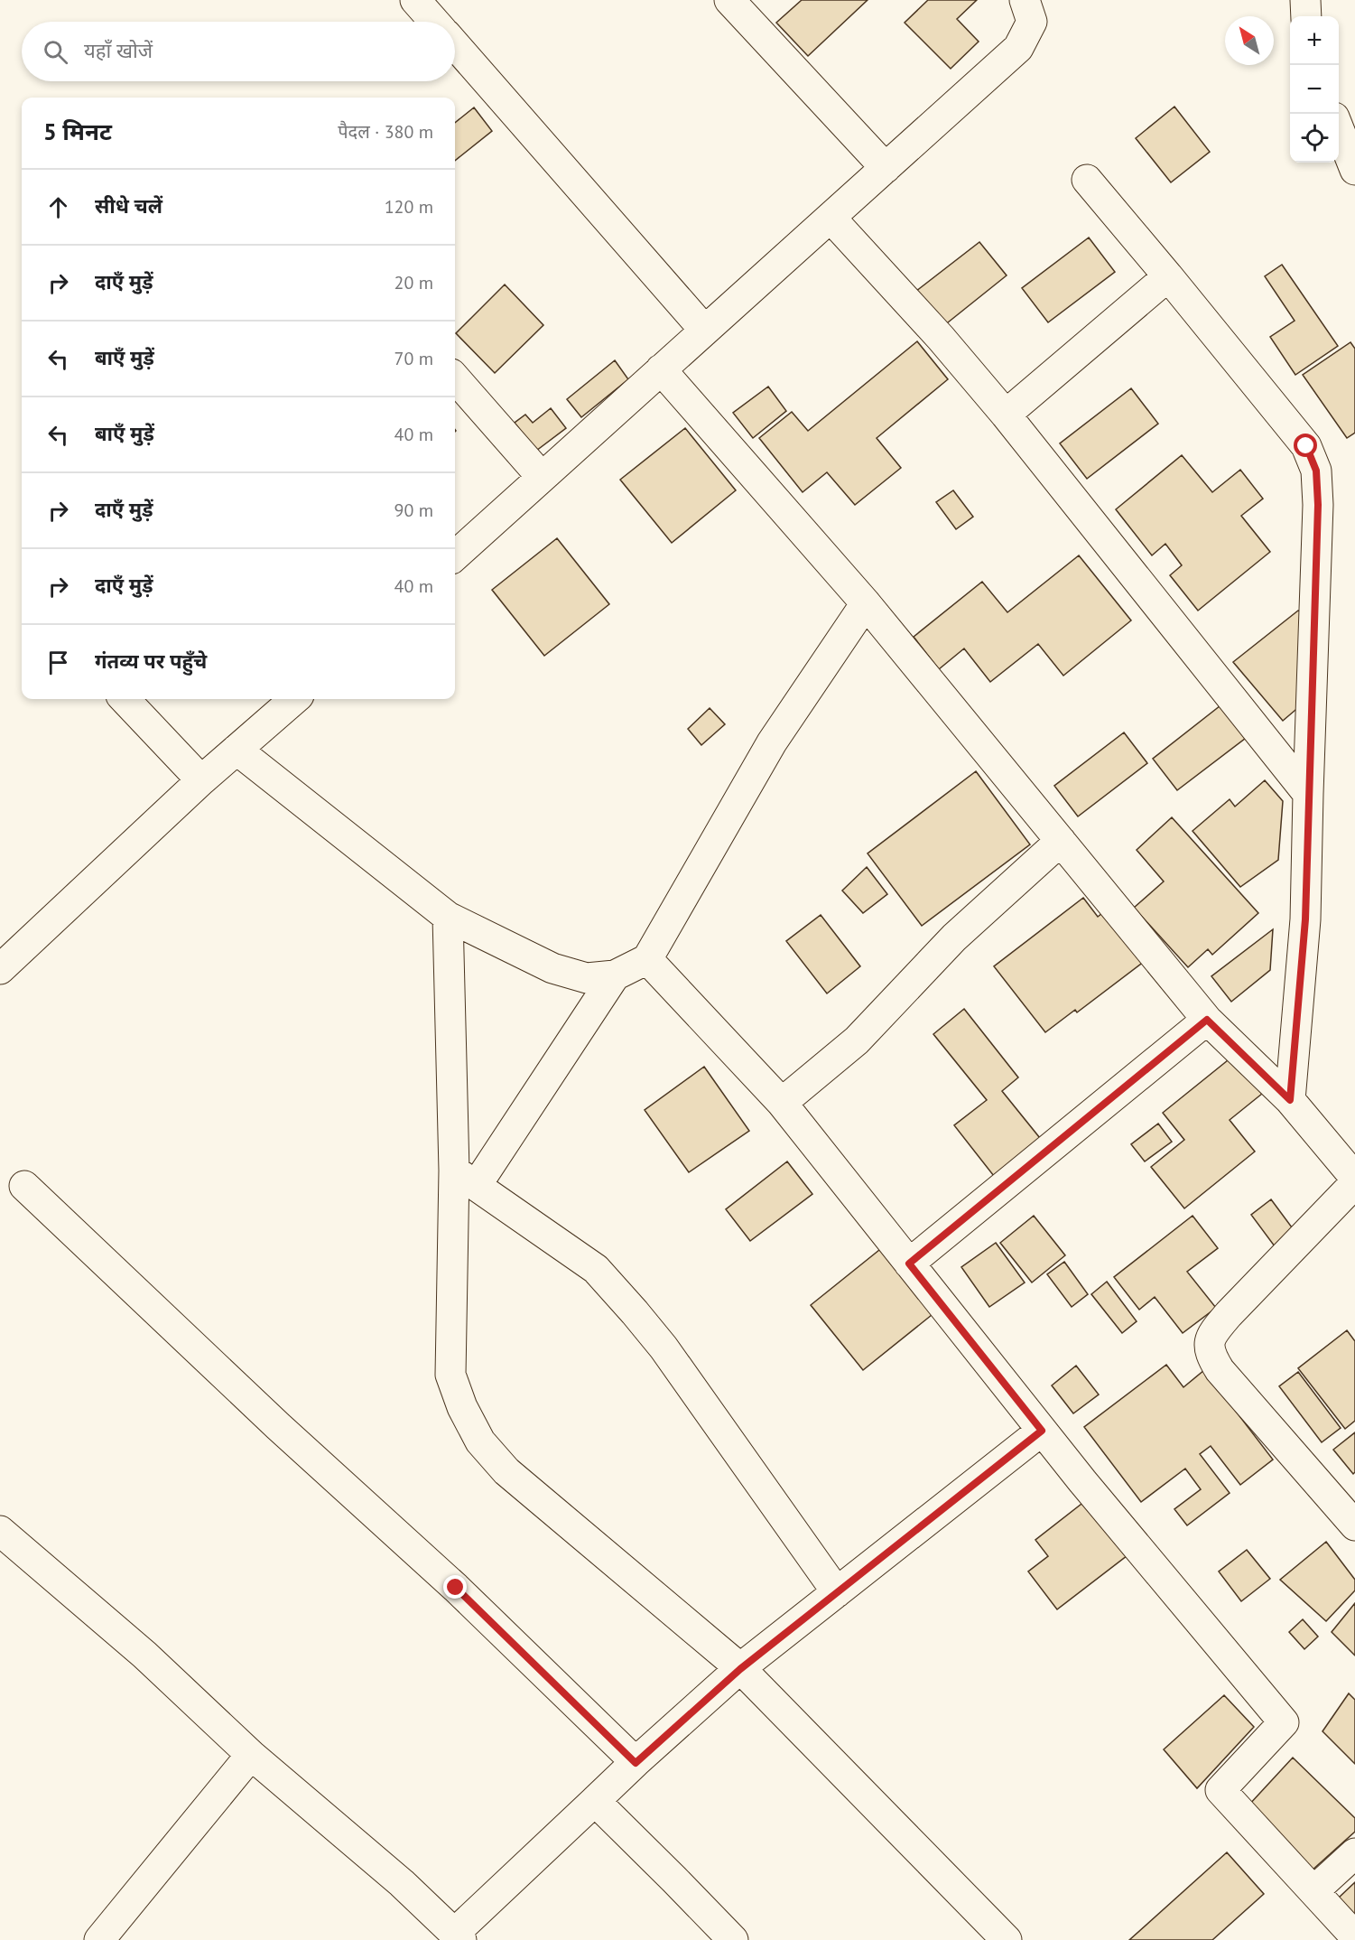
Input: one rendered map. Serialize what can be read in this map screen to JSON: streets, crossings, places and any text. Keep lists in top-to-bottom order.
{
  "north": "top left",
  "page": {
    "map_buttons": ["+", "−"],
    "search": "यहाँ खोजें",
    "heading": ["5 मिनट", "पैदल · 380 m"],
    "list": [
      ["सीधे चलें", "120 m"],
      ["दाएँ मुड़ें", "20 m"],
      ["बाएँ मुड़ें", "70 m"],
      ["बाएँ मुड़ें", "40 m"],
      ["दाएँ मुड़ें", "90 m"],
      ["दाएँ मुड़ें", "40 m"],
      "गंतव्य पर पहुँचे"
    ]
  }
}
